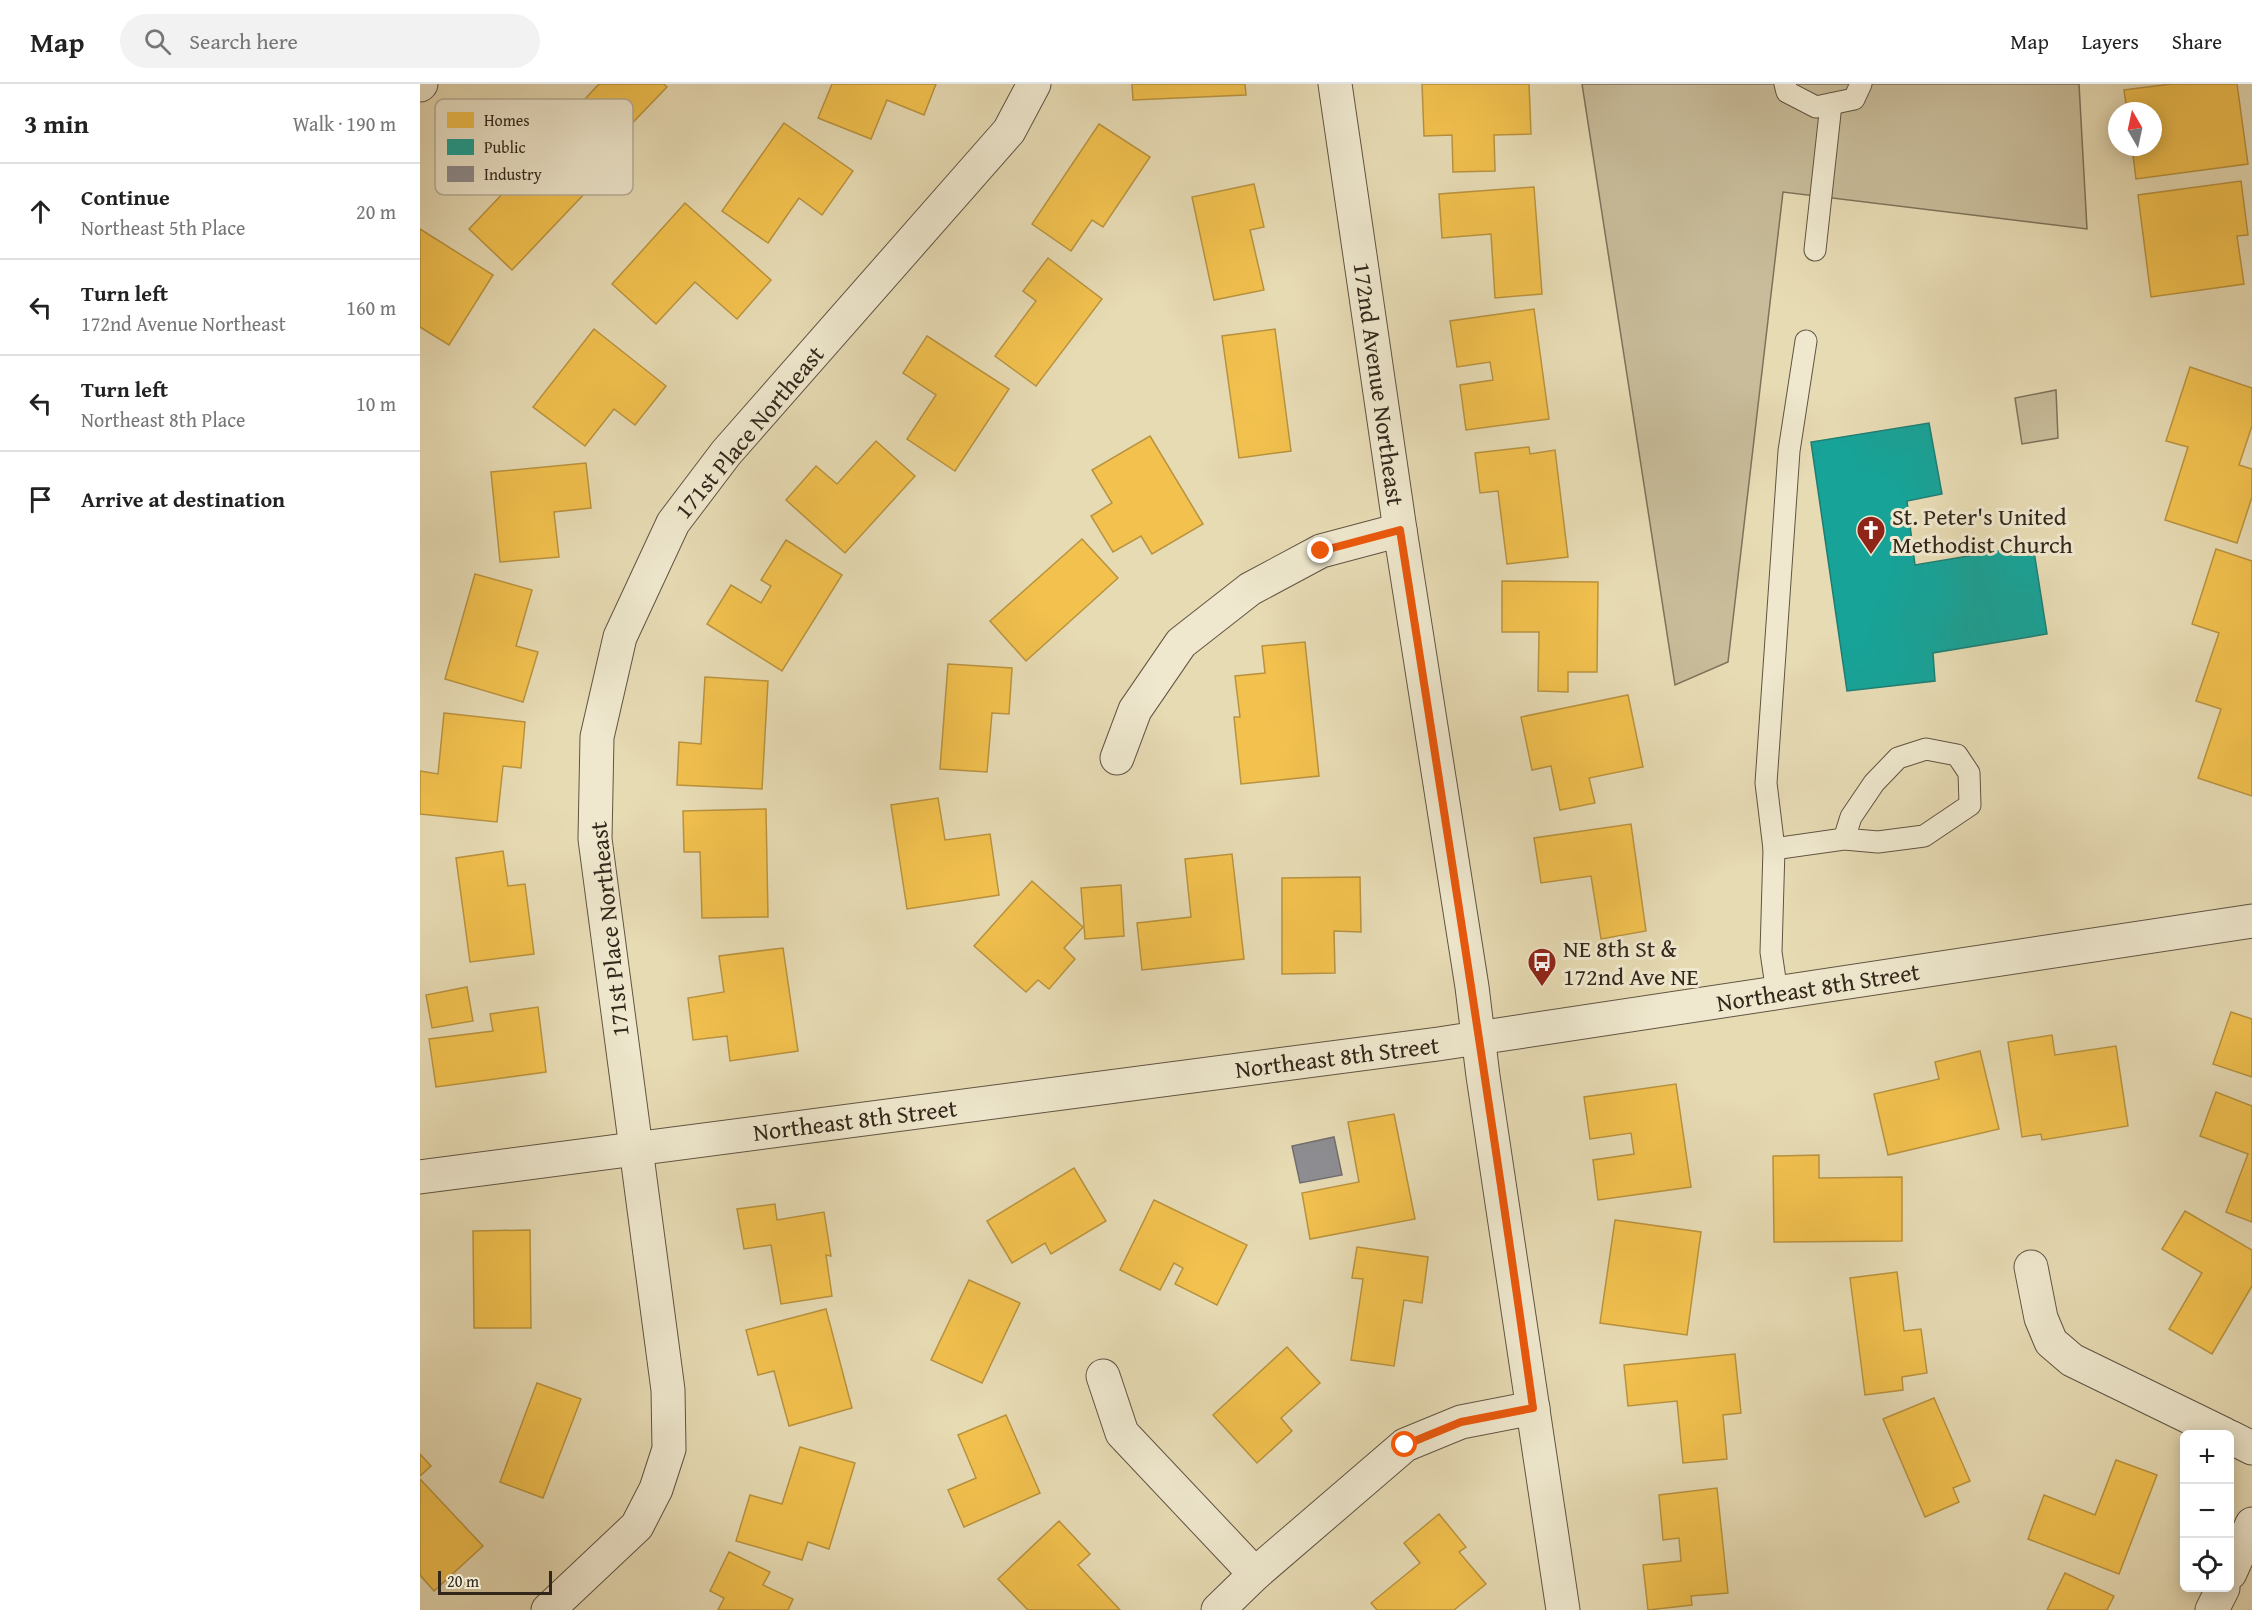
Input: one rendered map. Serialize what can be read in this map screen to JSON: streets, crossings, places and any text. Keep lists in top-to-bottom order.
{
  "streets": {
    "street": ["172nd Avenue Northeast", "171st Place Northeast", "Northeast 8th Street"]
  },
  "crossings": [
    ["172nd Avenue Northeast", "Northeast 8th Street"],
    ["171st Place Northeast", "Northeast 8th Street"]
  ],
  "places": {
    "church": ["St. Peter's United Methodist Church"],
    "bus stop": ["NE 8th St & 172nd Ave NE"]
  },
  "legend": ["Homes", "Public", "Industry"],
  "scale_bar": "20 m",
  "north": "top",
  "page": {
    "header": "Map",
    "search": "Search here",
    "nav": ["Map", "Layers", "Share"],
    "heading": ["3 min", "Walk · 190 m"],
    "list": [
      ["Continue", "Northeast 5th Place", "20 m"],
      ["Turn left", "172nd Avenue Northeast", "160 m"],
      ["Turn left", "Northeast 8th Place", "10 m"],
      "Arrive at destination"
    ],
    "map_buttons": ["+", "−"],
    "scale": "20 m"
  }
}
